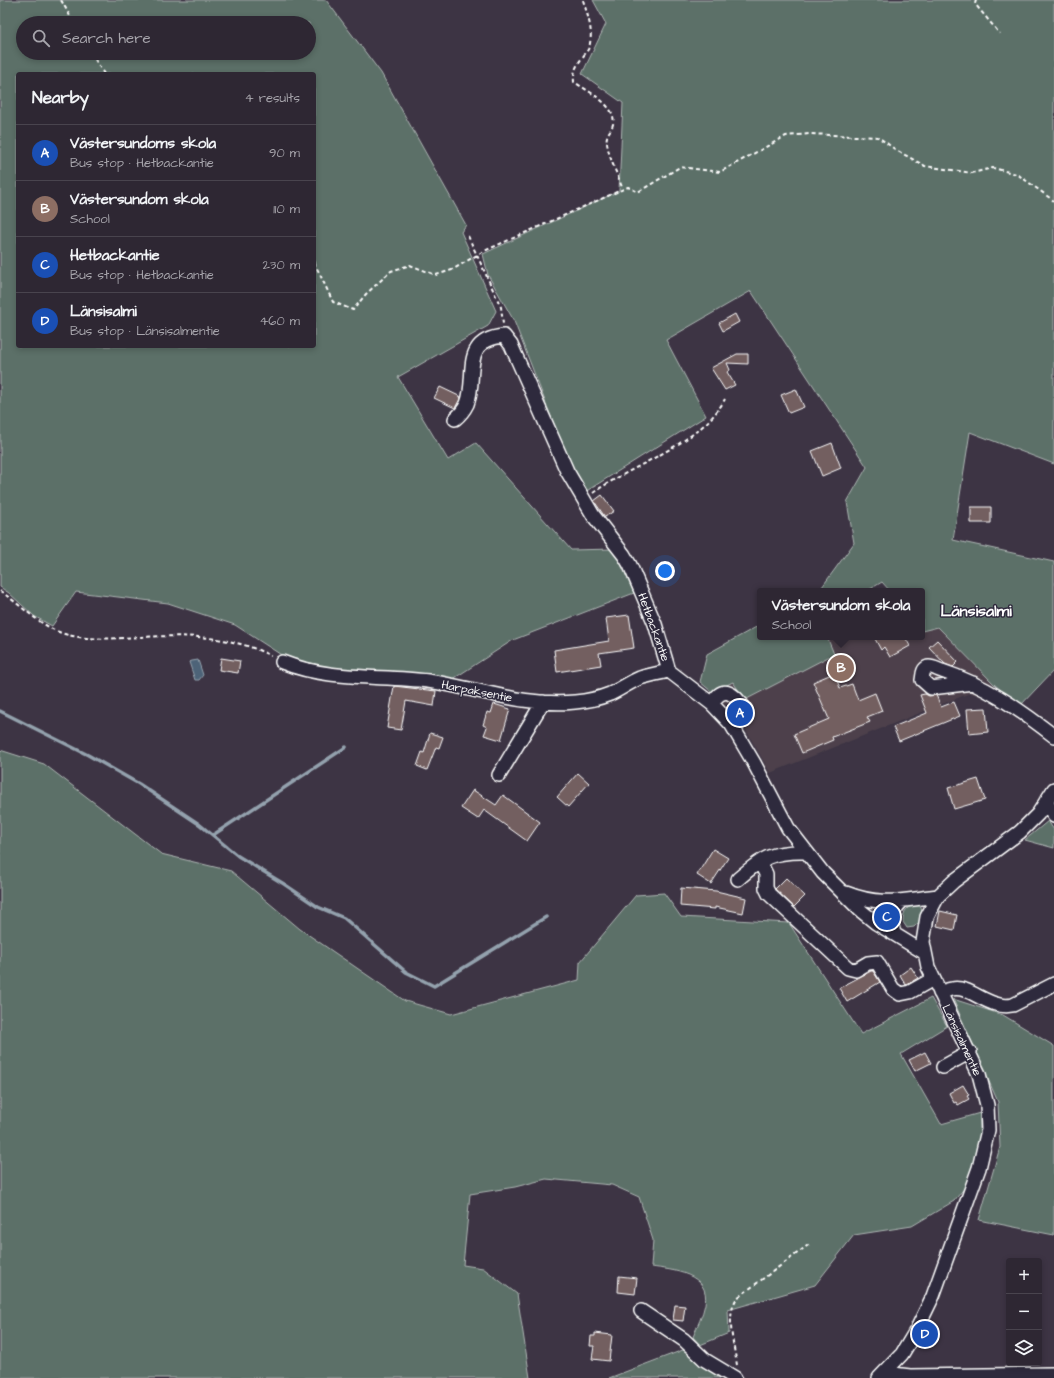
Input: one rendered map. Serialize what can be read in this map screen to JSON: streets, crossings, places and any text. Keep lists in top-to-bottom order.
{
  "streets": {
    "street": ["Hetbackantie", "Harpaksentie", "Länsisalmentie"]
  },
  "crossings": [
    ["Hetbackantie", "Harpaksentie"],
    ["Hetbackantie", "Länsisalmentie"]
  ],
  "districts": ["Länsisalmi"],
  "page": {
    "search": "Search here",
    "heading": ["Nearby", "4 results"],
    "list": [
      {
        "mark": "A",
        "name": "Västersundoms skola",
        "note": "Bus stop · Hetbackantie",
        "value": "90 m"
      },
      {
        "mark": "B",
        "name": "Västersundom skola",
        "note": "School",
        "value": "110 m"
      },
      {
        "mark": "C",
        "name": "Hetbackantie",
        "note": "Bus stop · Hetbackantie",
        "value": "230 m"
      },
      {
        "mark": "D",
        "name": "Länsisalmi",
        "note": "Bus stop · Länsisalmentie",
        "value": "460 m"
      }
    ],
    "popup": ["Västersundom skola", "School"],
    "pins": [
      "B",
      "A",
      "C",
      "D"
    ],
    "map_buttons": ["+", "−"]
  }
}
